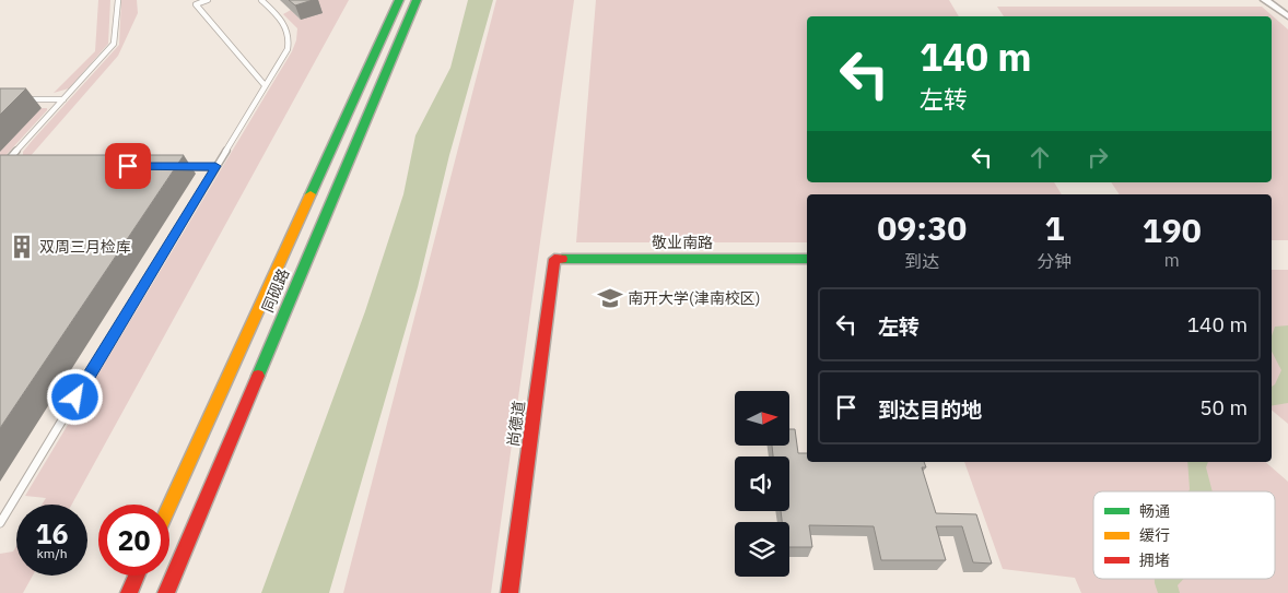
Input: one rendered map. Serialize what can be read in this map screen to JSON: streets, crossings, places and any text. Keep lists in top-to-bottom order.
{
  "streets": {
    "main road": ["敬业南路", "同砚路", "尚德道"]
  },
  "crossings": [
    ["敬业南路", "尚德道"]
  ],
  "places": {
    "building": ["双周三月检库"],
    "school or university": ["南开大学(津南校区)"]
  },
  "legend": ["畅通", "缓行", "拥堵"],
  "north": "right",
  "page": {
    "turn": ["140 m", "左转"],
    "eta": [
      "09:30",
      "到达",
      "1",
      "分钟",
      "190",
      "m"
    ],
    "list": [
      {
        "name": "左转",
        "value": "140 m"
      },
      {
        "name": "到达目的地",
        "value": "50 m"
      }
    ],
    "speed": "16 km/h",
    "limit": "20"
  }
}
